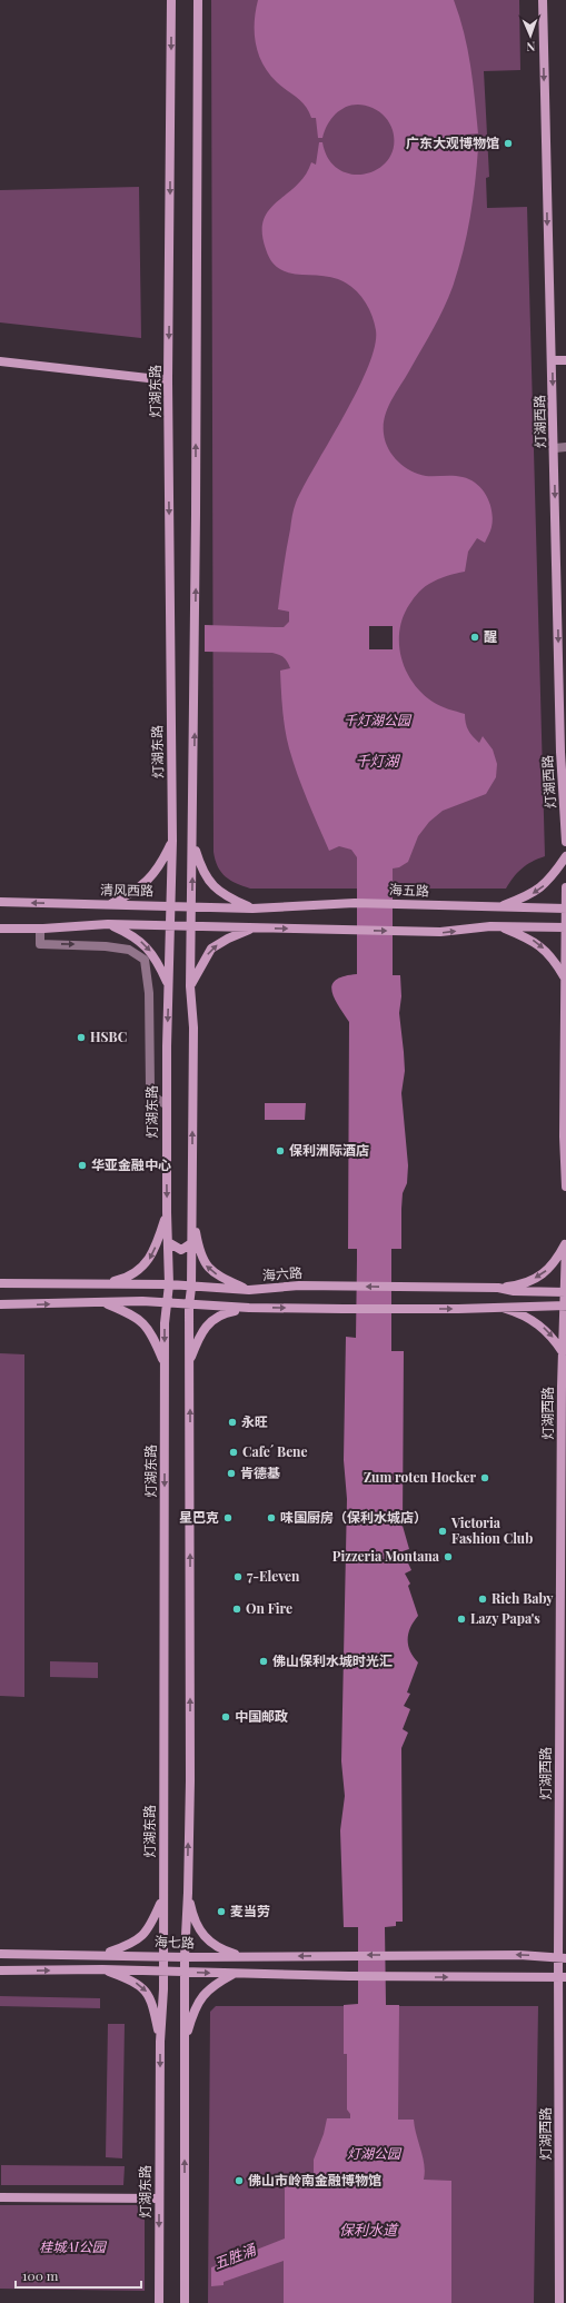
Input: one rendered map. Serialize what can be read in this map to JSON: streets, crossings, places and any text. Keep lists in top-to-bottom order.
{
  "streets": {
    "main road": [
      "灯湖东路",
      "灯湖西路",
      "清风西路",
      "海五路",
      "海六路",
      "海七路"
    ]
  },
  "crossings": [
    ["灯湖东路", "清风西路"],
    ["灯湖东路", "海六路"],
    ["灯湖东路", "海七路"],
    ["灯湖西路", "海六路"],
    ["灯湖西路", "海七路"],
    ["清风西路", "海五路"]
  ],
  "one_way": ["灯湖西路"],
  "water": ["千灯湖", "保利水道", "五胜涌"],
  "parks": ["千灯湖公园", "灯湖公园", "桂城AI公园"],
  "places": [
    "广东大观博物馆",
    "醒",
    "HSBC",
    "保利洲际酒店",
    "华亚金融中心",
    "永旺",
    "Cafe´ Bene",
    "肯德基",
    "Zum roten Hocker",
    "星巴克",
    "味国厨房（保利水城店）",
    "Victoria Fashion Club",
    "Pizzeria Montana",
    "7-Eleven",
    "Rich Baby",
    "On Fire",
    "Lazy Papa's",
    "佛山保利水城时光汇",
    "中国邮政",
    "麦当劳",
    "佛山市岭南金融博物馆"
  ],
  "scale_bar": "100 m",
  "north": "bottom"
}
